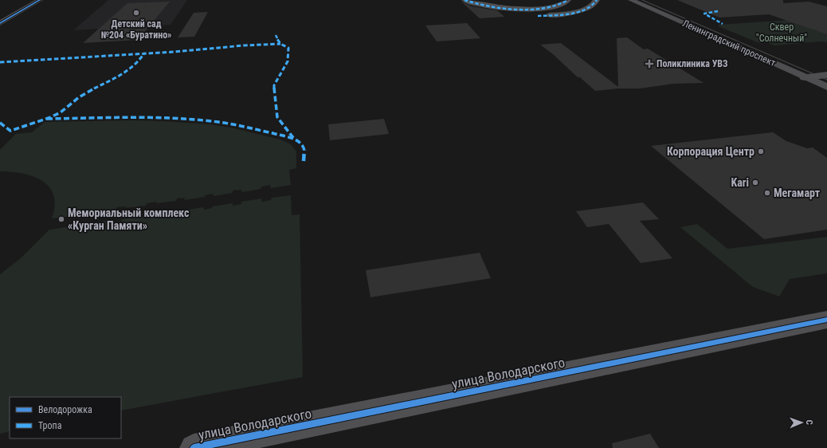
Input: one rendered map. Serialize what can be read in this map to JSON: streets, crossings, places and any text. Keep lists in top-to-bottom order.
{
  "streets": {
    "main road": ["Ленинградский проспект"],
    "street": ["улица Володарского"]
  },
  "parks": ["Сквер \"Солнечный\""],
  "places": {
    "other": [
      "Детский сад №204 «Буратино»",
      "Корпорация Центр",
      "Kari",
      "Мегамарт",
      "Мемориальный комплекс «Курган Памяти»"
    ],
    "health": ["Поликлиника УВЗ"]
  },
  "legend": ["Велодорожка", "Тропа"],
  "north": "right"
}
